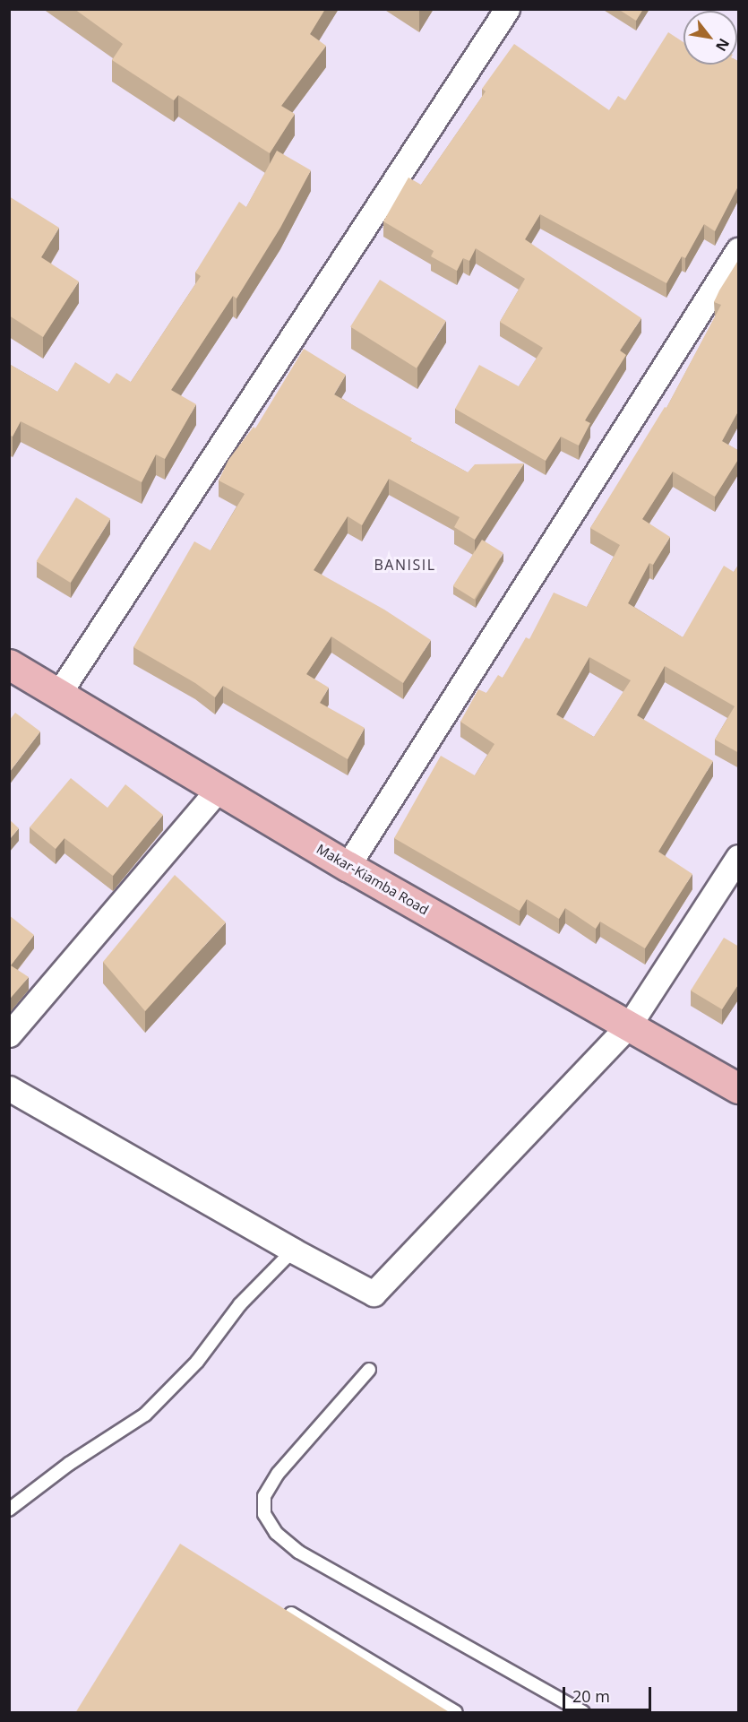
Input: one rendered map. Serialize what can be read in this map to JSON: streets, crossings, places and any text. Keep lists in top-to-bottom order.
{
  "streets": {
    "main road": ["Makar-Kiamba Road"]
  },
  "districts": ["BANISIL"],
  "scale_bar": "20 m",
  "north": "bottom right"
}
